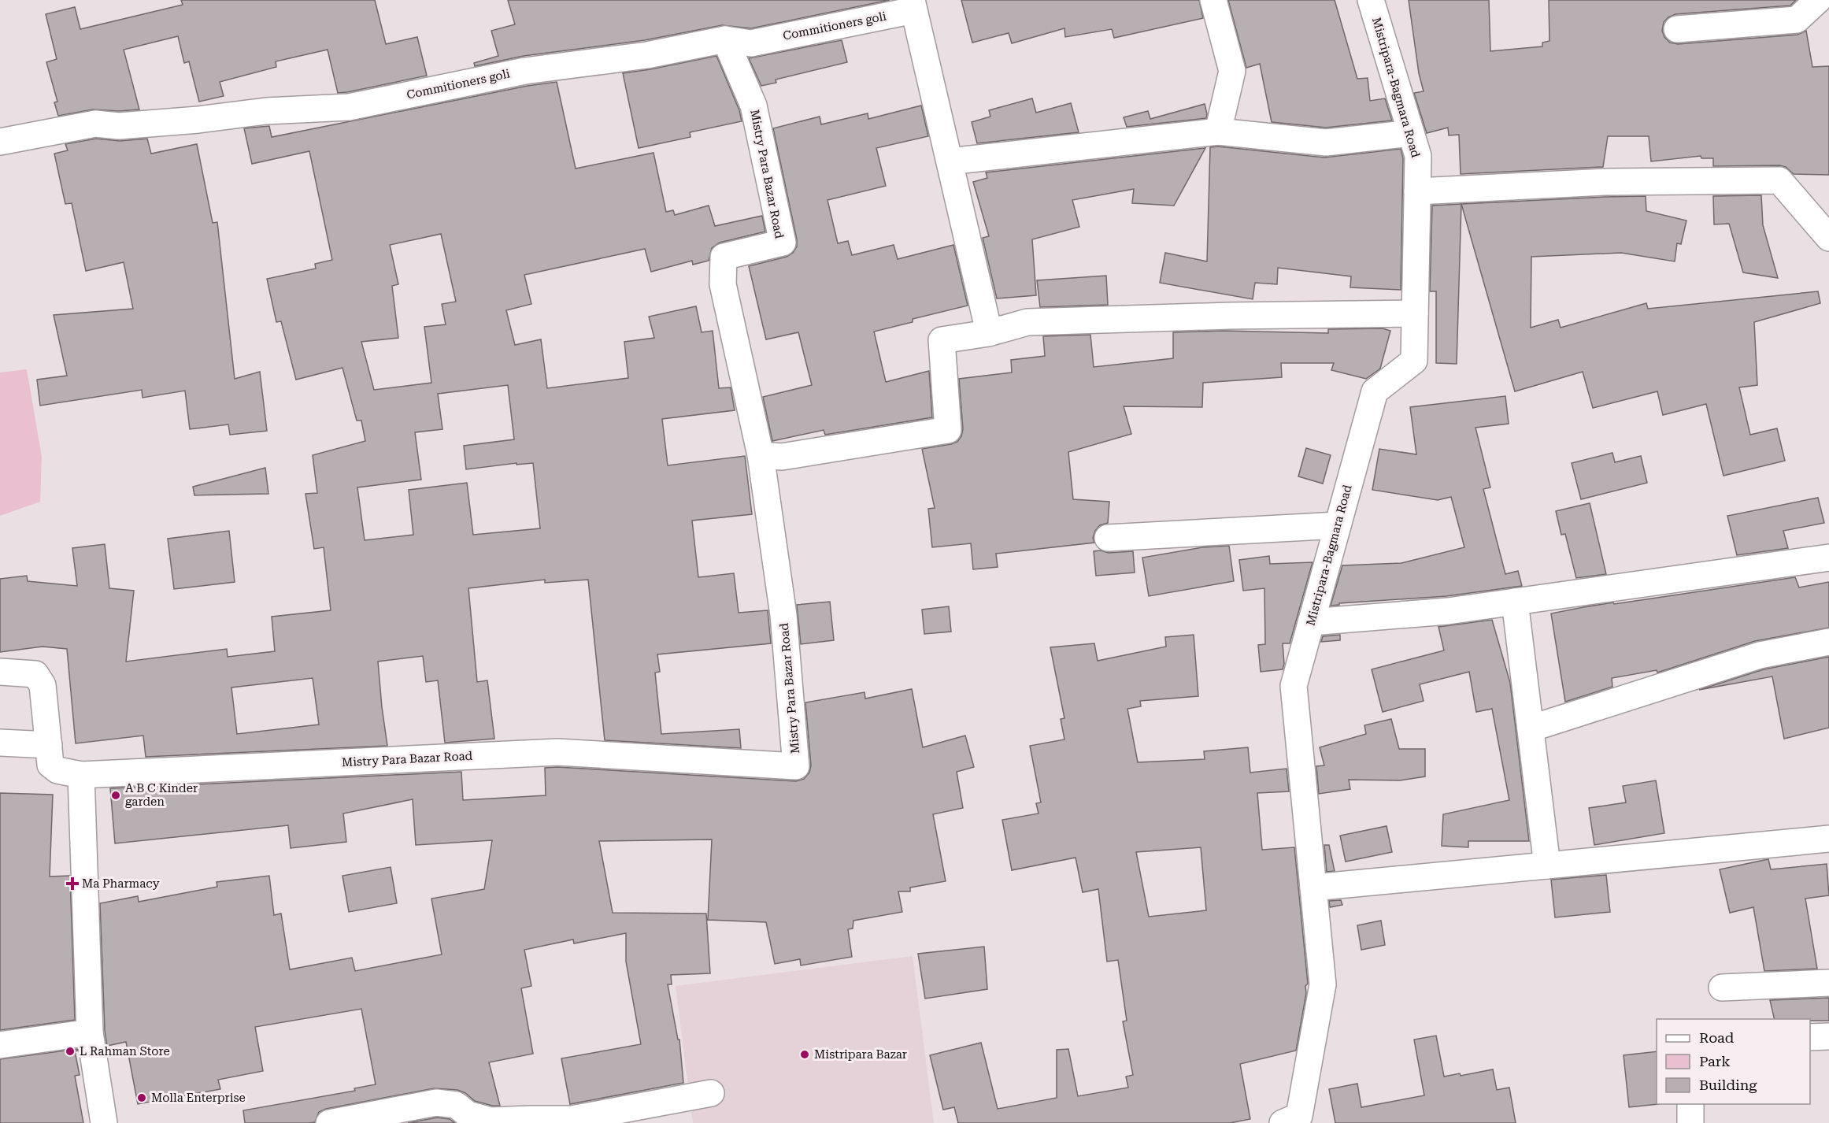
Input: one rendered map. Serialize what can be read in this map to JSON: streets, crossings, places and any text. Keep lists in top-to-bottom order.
{
  "streets": {
    "street": ["Commitioners goli", "Mistripara-Bagmara Road", "Mistry Para Bazar Road"]
  },
  "crossings": [
    ["Commitioners goli", "Mistry Para Bazar Road"]
  ],
  "places": {
    "other": [
      "A B C Kinder garden",
      "L Rahman Store",
      "Mistripara Bazar",
      "Molla Enterprise"
    ],
    "health": ["Ma Pharmacy"]
  },
  "legend": ["Road", "Park", "Building"]
}
